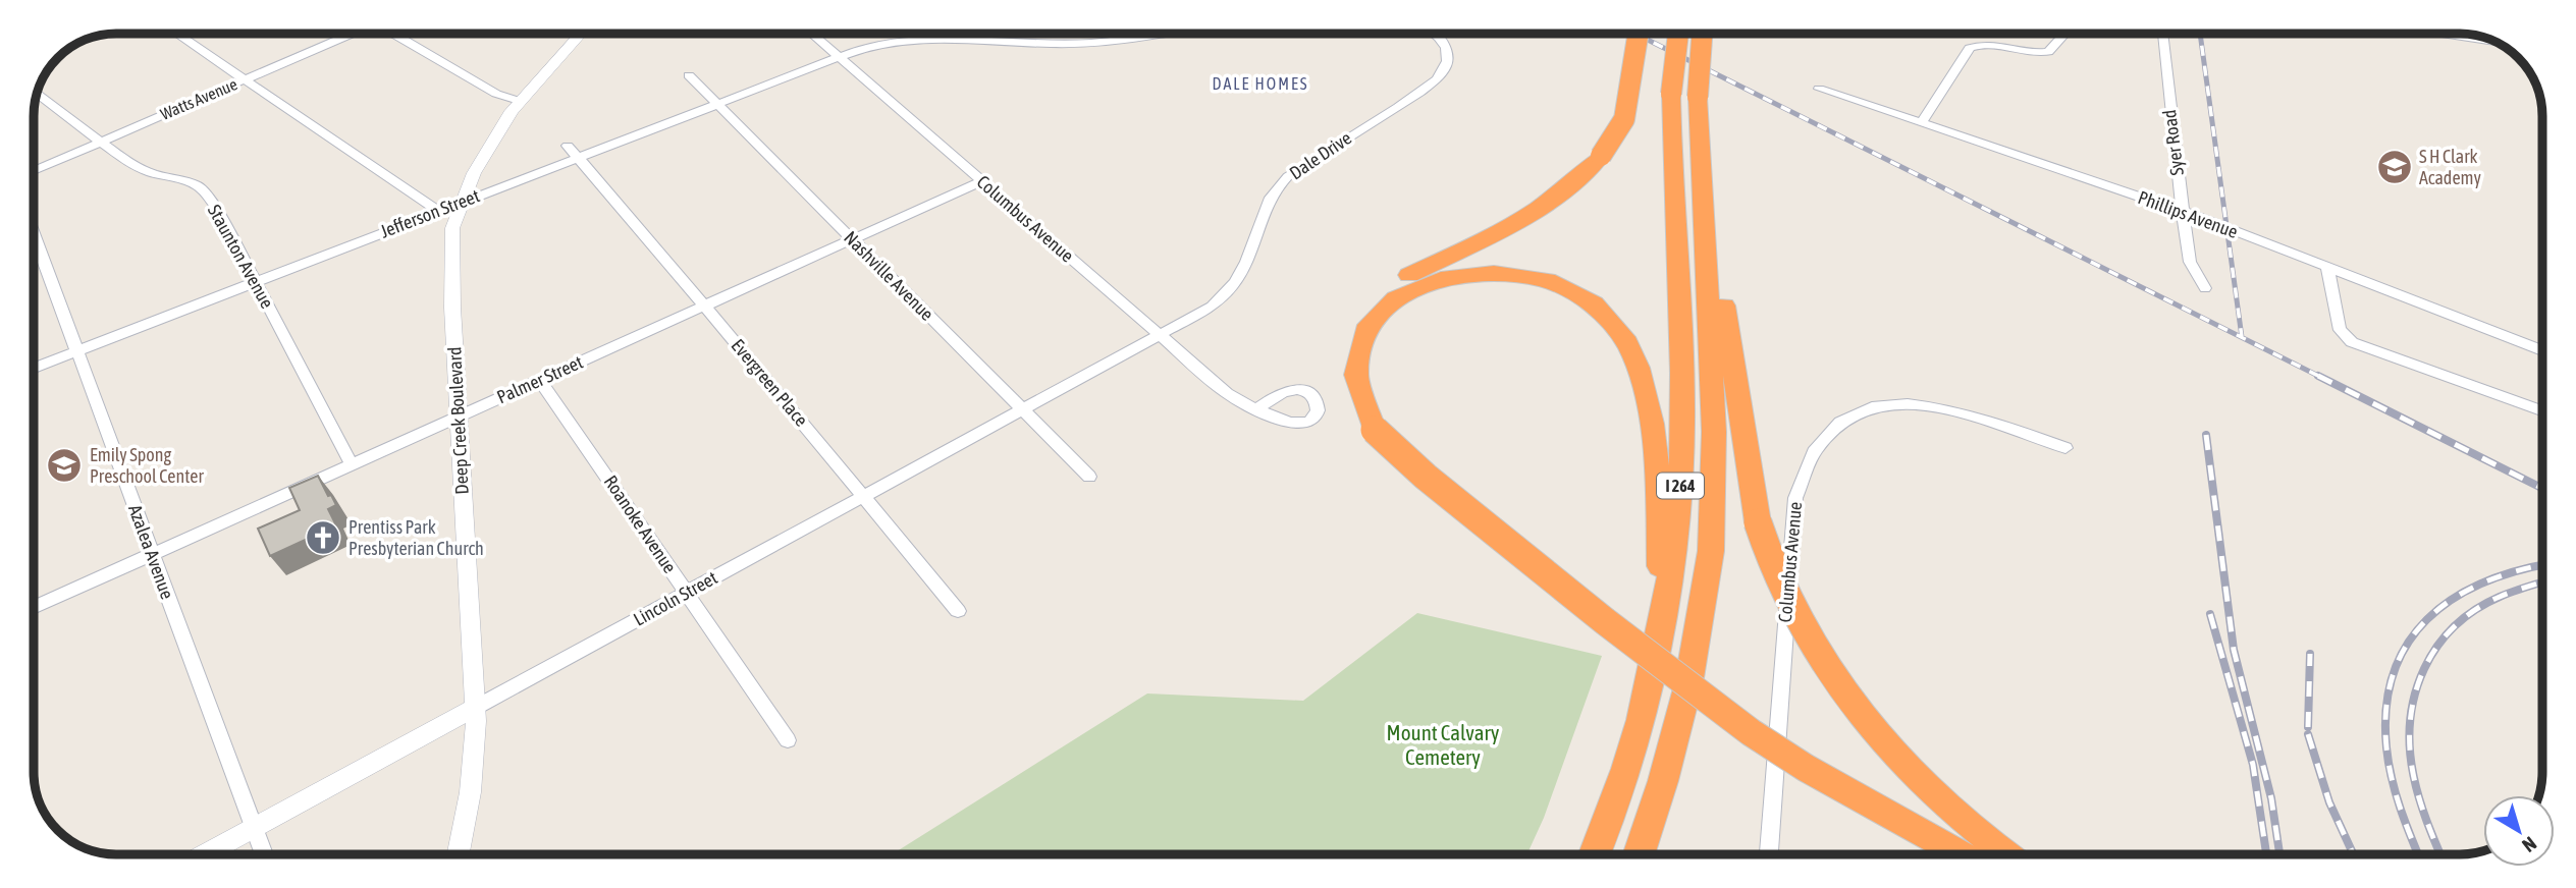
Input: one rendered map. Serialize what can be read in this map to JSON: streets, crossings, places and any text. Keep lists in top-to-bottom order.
{
  "streets": {
    "highway": ["I 264"],
    "street": [
      "Watts Avenue",
      "Syer Road",
      "Dale Drive",
      "Jefferson Street",
      "Phillips Avenue",
      "Columbus Avenue",
      "Staunton Avenue",
      "Nashville Avenue",
      "Palmer Street",
      "Evergreen Place",
      "Deep Creek Boulevard",
      "Roanoke Avenue",
      "Azalea Avenue",
      "Lincoln Street"
    ]
  },
  "crossings": [
    ["Watts Avenue", "Staunton Avenue"],
    ["Syer Road", "Phillips Avenue"],
    ["Dale Drive", "Columbus Avenue"],
    ["Dale Drive", "Lincoln Street"],
    ["Jefferson Street", "Columbus Avenue"],
    ["Jefferson Street", "Staunton Avenue"],
    ["Jefferson Street", "Nashville Avenue"],
    ["Jefferson Street", "Evergreen Place"],
    ["Jefferson Street", "Deep Creek Boulevard"],
    ["Jefferson Street", "Azalea Avenue"],
    ["Columbus Avenue", "Palmer Street"],
    ["Columbus Avenue", "Lincoln Street"],
    ["Staunton Avenue", "Palmer Street"],
    ["Nashville Avenue", "Palmer Street"],
    ["Nashville Avenue", "Lincoln Street"],
    ["Palmer Street", "Evergreen Place"],
    ["Palmer Street", "Deep Creek Boulevard"],
    ["Palmer Street", "Roanoke Avenue"],
    ["Palmer Street", "Azalea Avenue"],
    ["Evergreen Place", "Lincoln Street"],
    ["Deep Creek Boulevard", "Lincoln Street"],
    ["Roanoke Avenue", "Lincoln Street"],
    ["Azalea Avenue", "Lincoln Street"]
  ],
  "districts": ["DALE HOMES"],
  "parks": ["Mount Calvary Cemetery"],
  "places": {
    "school or university": ["S H Clark Academy", "Emily Spong Preschool Center"],
    "church": ["Prentiss Park Presbyterian Church"]
  },
  "north": "bottom right"
}
